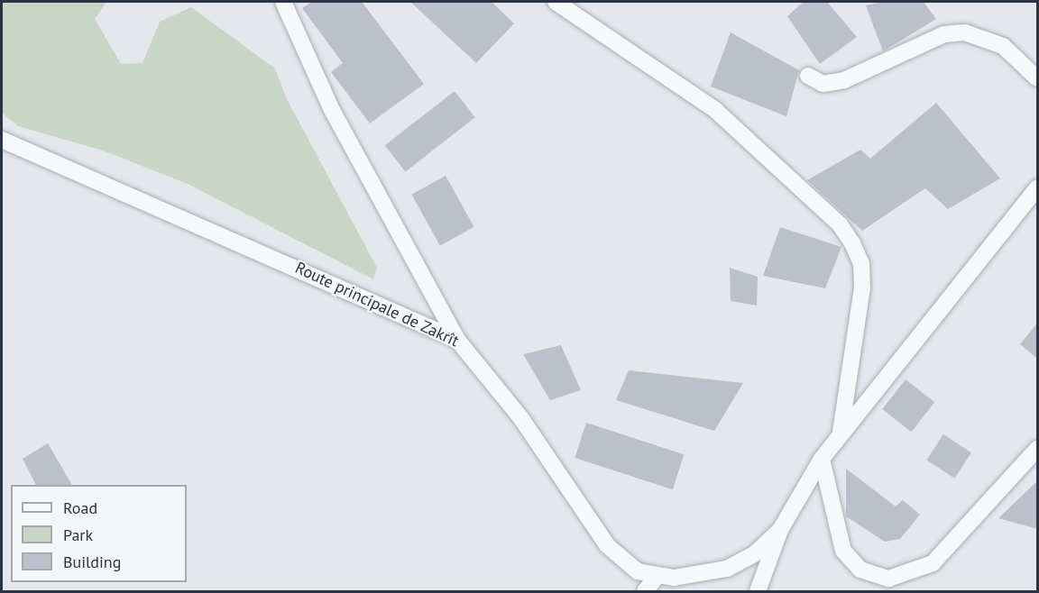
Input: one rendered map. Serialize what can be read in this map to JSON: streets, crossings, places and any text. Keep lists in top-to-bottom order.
{
  "streets": {
    "street": ["Route principale de Zakrît"]
  },
  "legend": ["Road", "Park", "Building"]
}
